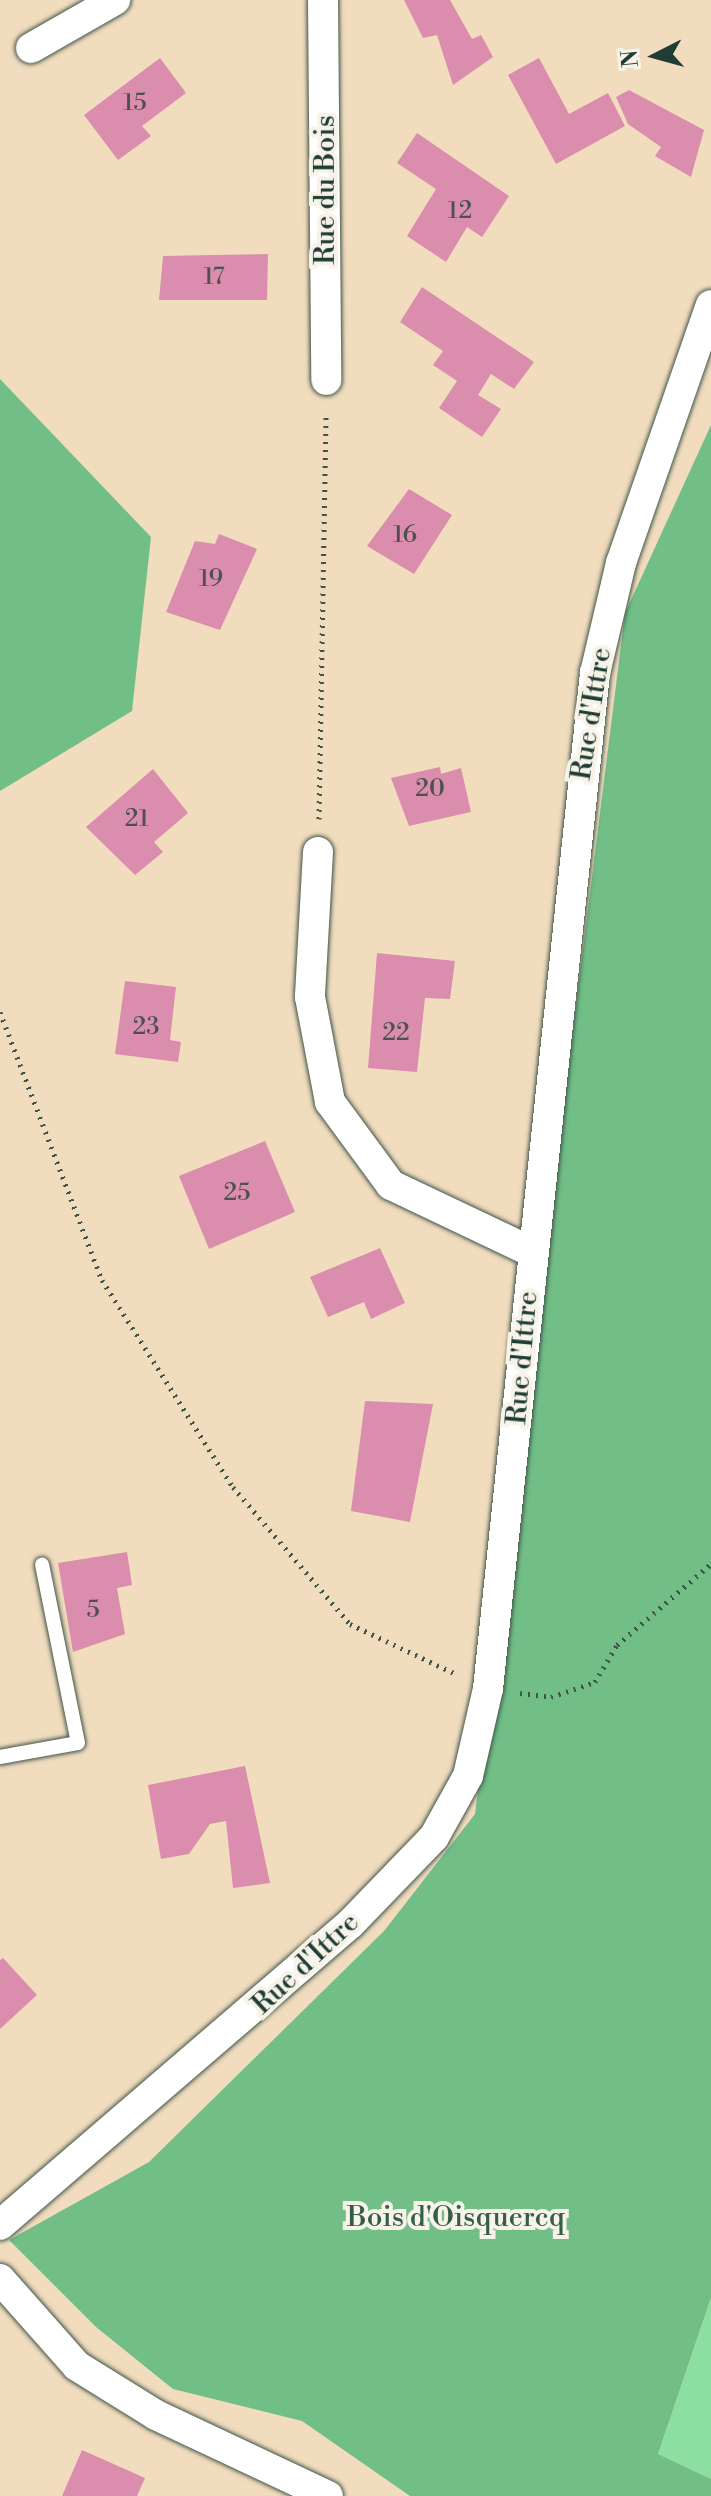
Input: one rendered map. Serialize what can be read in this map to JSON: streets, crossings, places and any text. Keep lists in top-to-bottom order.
{
  "streets": {
    "street": ["Rue du Bois", "Rue d'Ittre"]
  },
  "parks": ["Bois d'Oisquercq"],
  "house_numbers": [
    "15",
    "12",
    "17",
    "16",
    "19",
    "20",
    "21",
    "23",
    "22",
    "25",
    "5"
  ],
  "north": "left"
}
